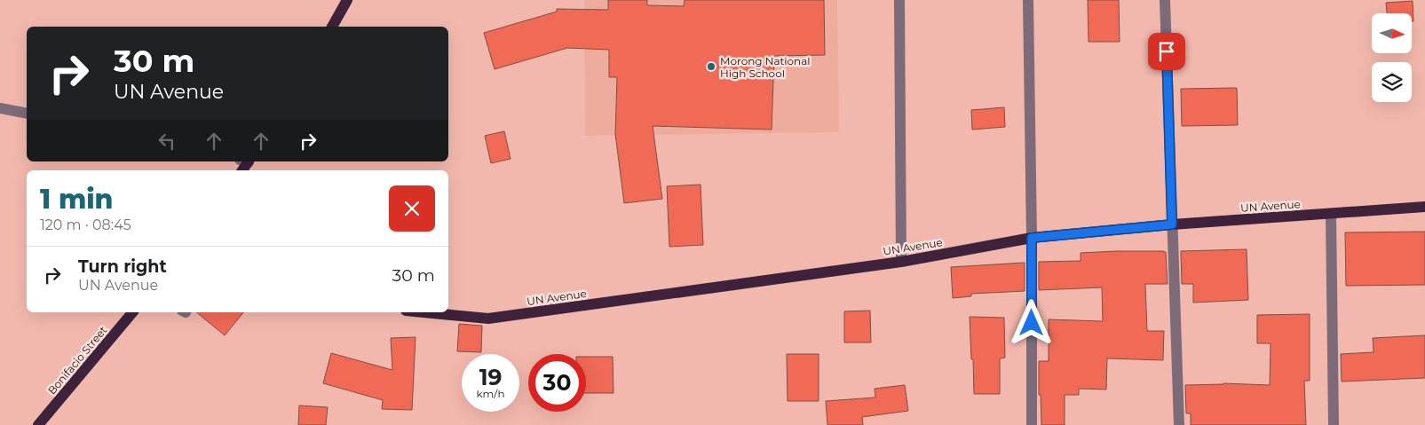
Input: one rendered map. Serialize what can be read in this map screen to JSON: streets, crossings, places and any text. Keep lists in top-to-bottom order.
{
  "streets": {
    "main road": ["UN Avenue", "Bonifacio Street"]
  },
  "places": ["Morong National High School"],
  "north": "right",
  "page": {
    "turn": ["30 m", "UN Avenue"],
    "heading": ["1 min", "120 m · 08:45"],
    "list": [
      {
        "name": "Turn right",
        "note": "UN Avenue",
        "value": "30 m"
      }
    ],
    "speed": "19 km/h",
    "limit": "30"
  }
}
